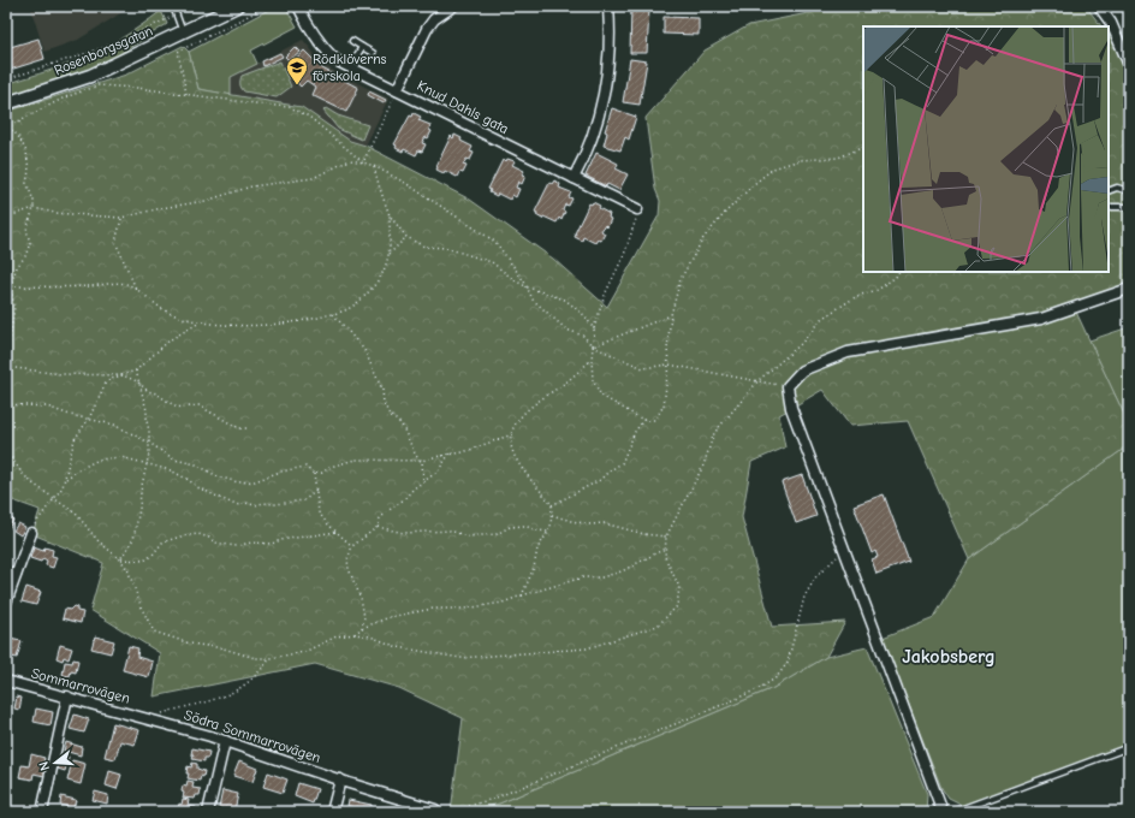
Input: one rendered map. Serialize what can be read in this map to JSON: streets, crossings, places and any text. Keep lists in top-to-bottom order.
{
  "streets": {
    "street": [
      "Rosenborgsgatan",
      "Knud Dahls gata",
      "Sommarrovägen",
      "Södra Sommarrovägen"
    ]
  },
  "crossings": [
    ["Sommarrovägen", "Södra Sommarrovägen"]
  ],
  "districts": ["Jakobsberg"],
  "places": {
    "school or university": ["Rödklöverns förskola"]
  },
  "north": "left"
}
